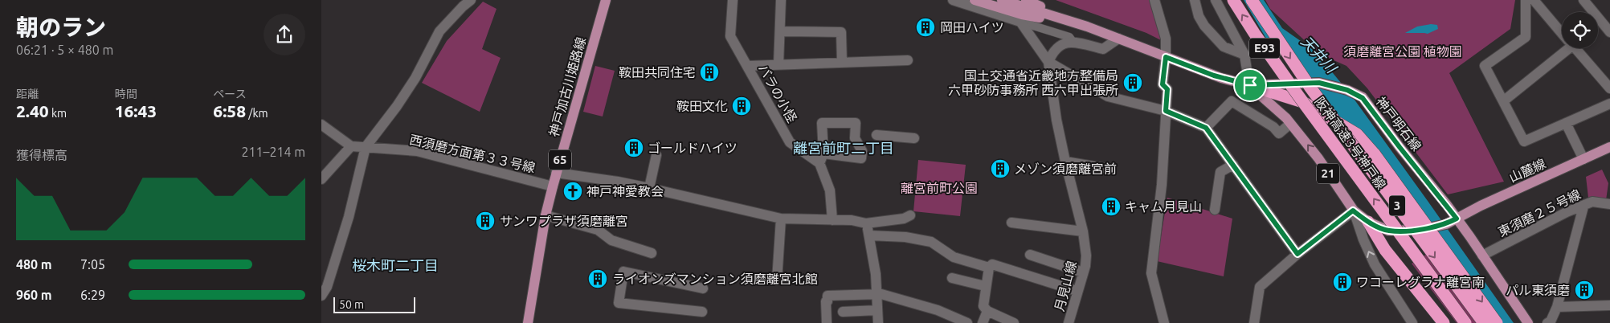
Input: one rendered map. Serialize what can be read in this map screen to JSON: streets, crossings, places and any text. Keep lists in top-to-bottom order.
{
  "streets": {
    "highway": ["E93", "阪神高速3号神戸線", "3"],
    "main road": [
      "神戸加古川姫路線",
      "神戸明石線",
      "65",
      "山麓線",
      "21"
    ],
    "street": [
      "バラの小怪",
      "西須磨方面第３３号線",
      "東須磨２５号線",
      "月見山線"
    ]
  },
  "crossings": [
    ["E93", "阪神高速3号神戸線"],
    ["神戸加古川姫路線", "西須磨方面第３３号線"],
    ["神戸明石線", "山麓線"],
    ["神戸明石線", "東須磨２５号線"]
  ],
  "districts": ["離宮前町二丁目", "桜木町二丁目"],
  "water": ["天井川"],
  "parks": ["須磨離宮公園 植物園", "離宮前町公園"],
  "places": {
    "building": [
      "岡田ハイツ",
      "鞍田共同住宅",
      "国土交通省近畿地方整備局 六甲砂防事務所 西六甲出張所",
      "鞍田文化",
      "ゴールドハイツ",
      "メゾン須磨離宮前",
      "キャム月見山",
      "サンワプラザ須磨離宮",
      "ライオンズマンション須磨離宮北館",
      "ワコーレグラナ離宮南",
      "パル東須磨"
    ],
    "church": ["神戸神愛教会"]
  },
  "scale_bar": "50 m",
  "page": {
    "heading": ["朝のラン", "06:21 · 5 × 480 m"],
    "stats": [
      ["距離", "2.40 km"],
      ["時間", "16:43"],
      ["ペース", "6:58 /km"]
    ],
    "chart": ["獲得標高", "211–214 m"],
    "list": [
      {
        "name": "480 m",
        "note": "7:05"
      },
      {
        "name": "960 m",
        "note": "6:29"
      }
    ],
    "scale": "50 m"
  }
}
